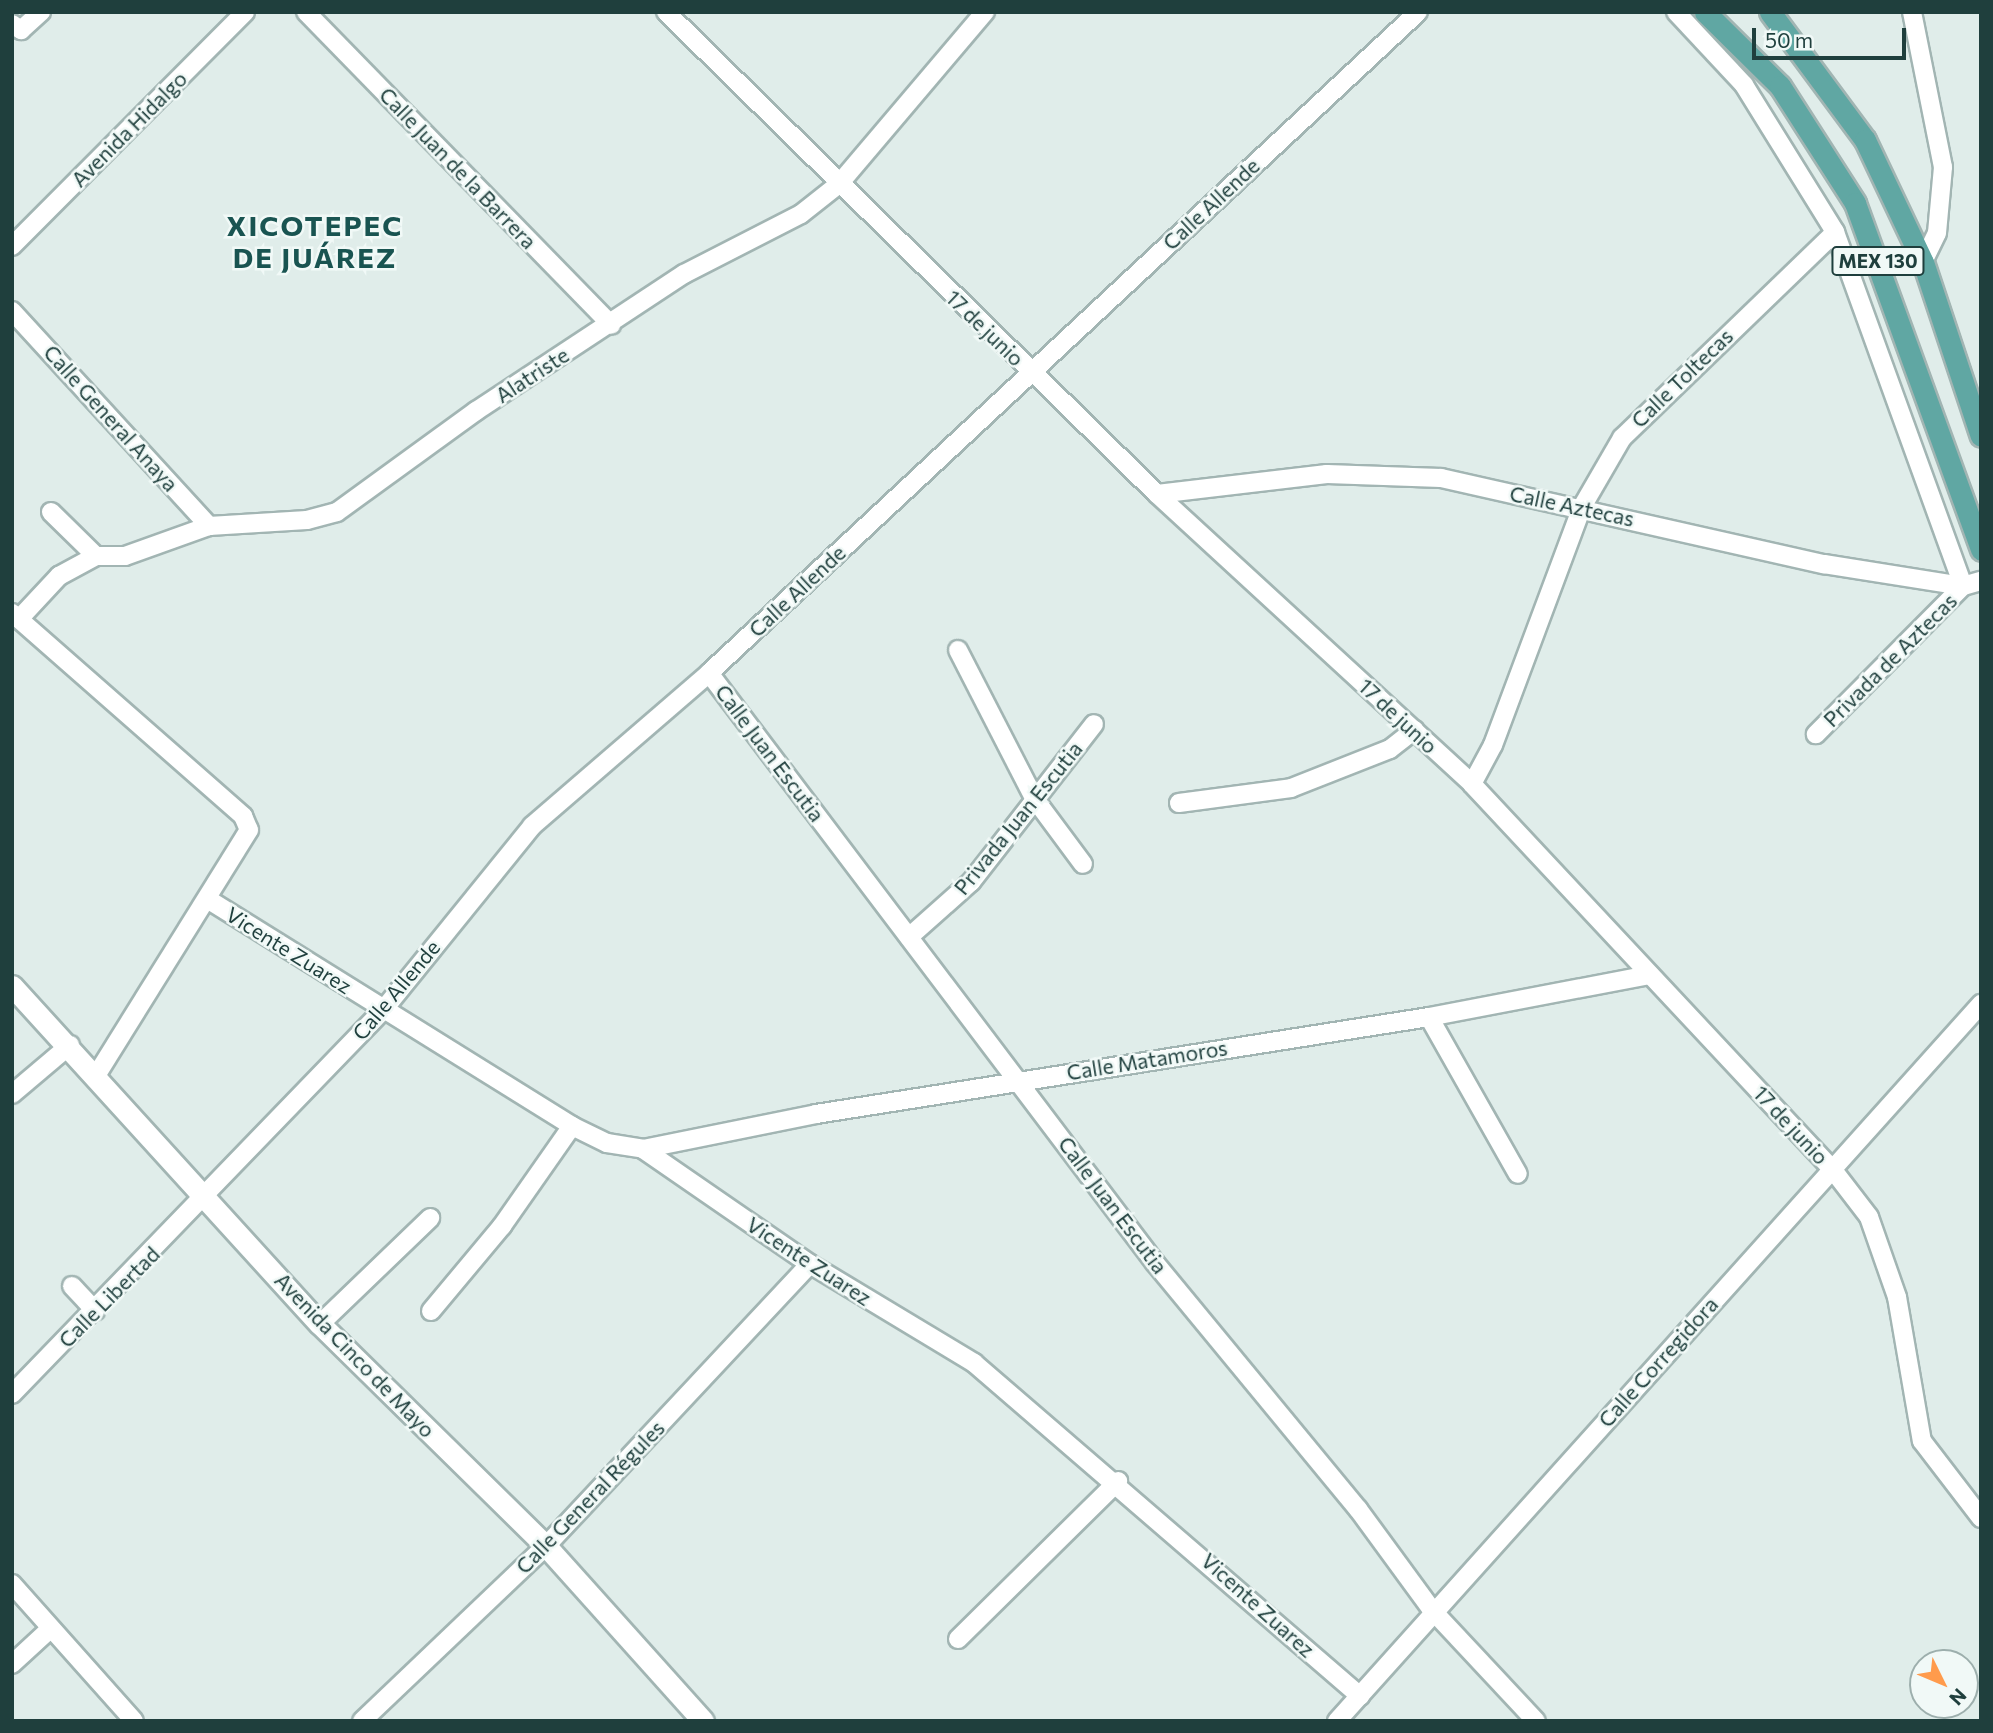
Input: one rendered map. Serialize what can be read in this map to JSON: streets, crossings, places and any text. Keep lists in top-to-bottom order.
{
  "streets": {
    "main road": ["MEX 130"],
    "street": [
      "Avenida Hidalgo",
      "Calle Juan de la Barrera",
      "Calle Allende",
      "17 de junio",
      "Alatriste",
      "Calle Toltecas",
      "Calle General Anaya",
      "Calle Aztecas",
      "Privada de Aztecas",
      "Calle Juan Escutia",
      "Privada Juan Escutia",
      "Vicente Zuarez",
      "Calle Matamoros",
      "Calle Libertad",
      "Avenida Cinco de Mayo",
      "Calle Corregidora",
      "Calle General Régules"
    ]
  },
  "crossings": [
    ["Calle Juan de la Barrera", "Alatriste"],
    ["Calle Allende", "17 de junio"],
    ["Calle Allende", "Calle Juan Escutia"],
    ["Calle Allende", "Vicente Zuarez"],
    ["Calle Allende", "Calle Libertad"],
    ["Calle Allende", "Avenida Cinco de Mayo"],
    ["17 de junio", "Alatriste"],
    ["17 de junio", "Calle Toltecas"],
    ["17 de junio", "Calle Aztecas"],
    ["17 de junio", "Calle Matamoros"],
    ["17 de junio", "Calle Corregidora"],
    ["Alatriste", "Calle General Anaya"],
    ["Calle Toltecas", "Calle Aztecas"],
    ["Calle Aztecas", "Privada de Aztecas"],
    ["Calle Juan Escutia", "Privada Juan Escutia"],
    ["Calle Juan Escutia", "Calle Matamoros"],
    ["Calle Juan Escutia", "Calle Corregidora"],
    ["Vicente Zuarez", "Calle Matamoros"],
    ["Vicente Zuarez", "Calle Corregidora"],
    ["Vicente Zuarez", "Calle General Régules"],
    ["Calle Libertad", "Avenida Cinco de Mayo"],
    ["Avenida Cinco de Mayo", "Calle General Régules"]
  ],
  "districts": ["XICOTEPEC DE JUÁREZ"],
  "scale_bar": "50 m",
  "north": "bottom right"
}
